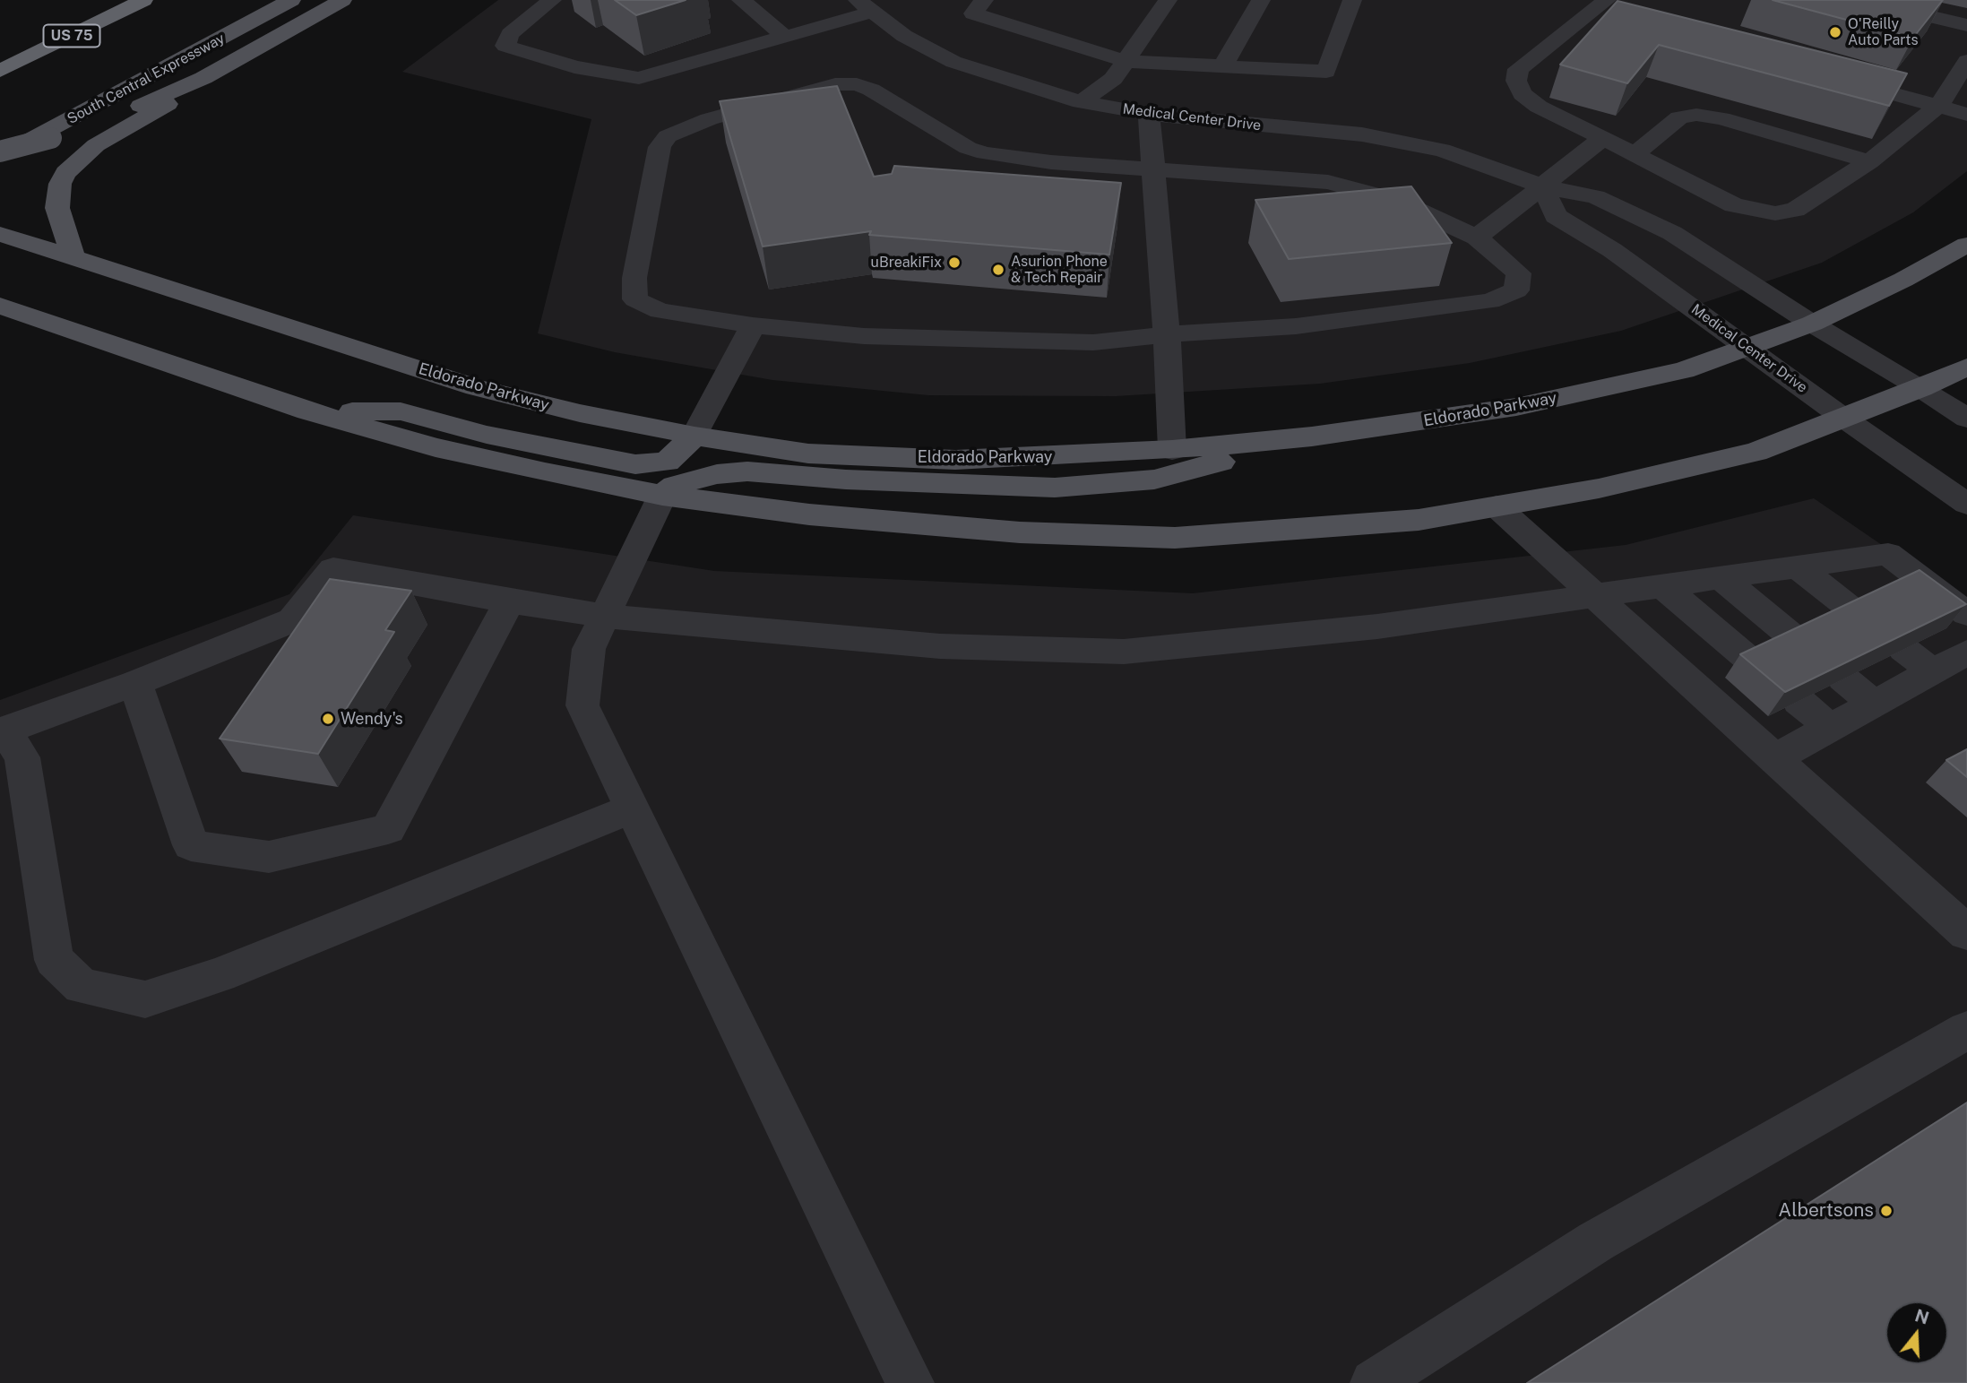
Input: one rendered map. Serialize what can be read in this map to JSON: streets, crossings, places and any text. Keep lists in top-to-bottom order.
{
  "streets": {
    "highway": ["US 75"],
    "main road": ["South Central Expressway", "Eldorado Parkway"],
    "street": ["Medical Center Drive"]
  },
  "crossings": [
    ["Medical Center Drive", "Eldorado Parkway"]
  ],
  "places": [
    "O'Reilly Auto Parts",
    "uBreakiFix",
    "Asurion Phone & Tech Repair",
    "Wendy's",
    "Albertsons"
  ],
  "north": "top"
}
